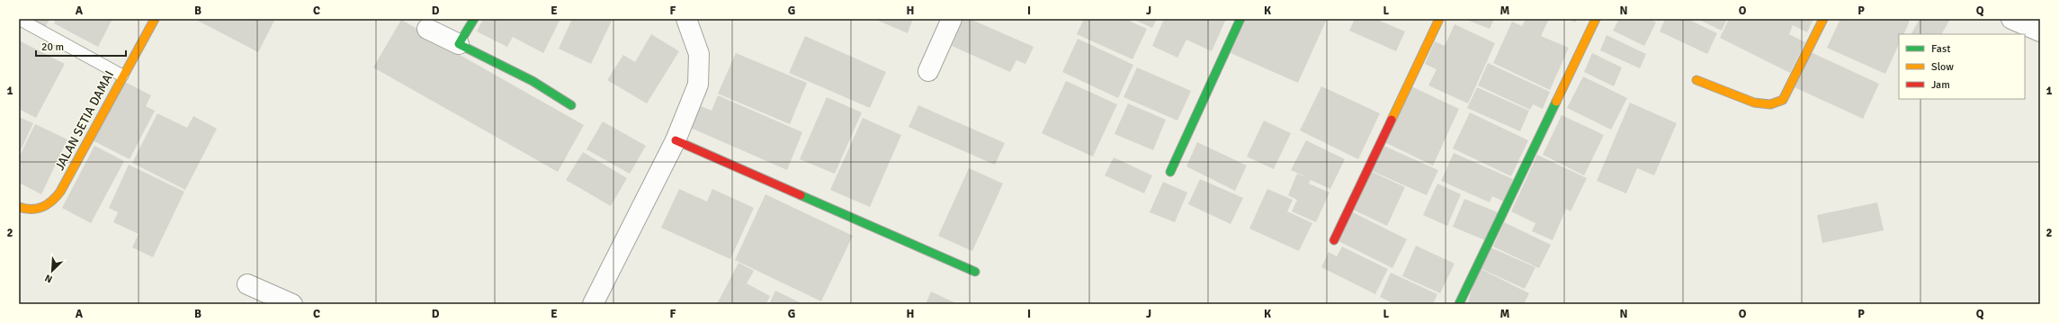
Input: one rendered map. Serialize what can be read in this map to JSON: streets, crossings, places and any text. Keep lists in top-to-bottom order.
{
  "streets": {
    "street": ["JALAN SETIA DAMAI"]
  },
  "legend": ["Fast", "Slow", "Jam"],
  "scale_bar": "20 m",
  "north": "bottom left",
  "grid": {
    "columns": [
      "A",
      "B",
      "C",
      "D",
      "E",
      "F",
      "G",
      "H",
      "I",
      "J",
      "K",
      "L",
      "M",
      "N",
      "O",
      "P",
      "Q"
    ],
    "rows": ["1", "2"]
  }
}
